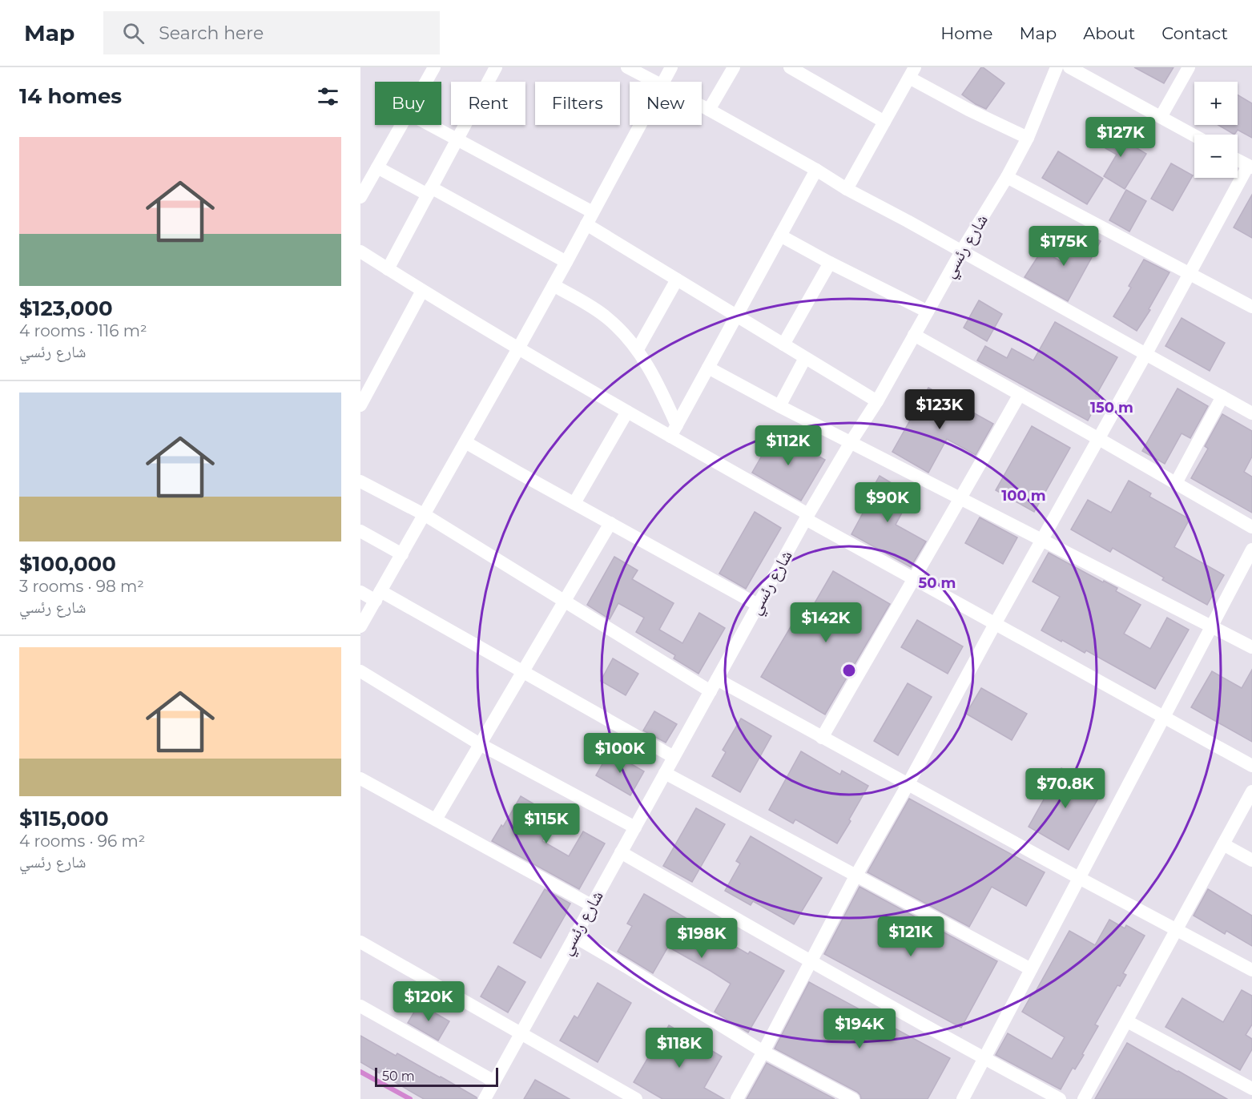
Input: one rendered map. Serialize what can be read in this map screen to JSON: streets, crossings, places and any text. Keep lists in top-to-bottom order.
{
  "streets": {
    "street": ["شارع رئسي"]
  },
  "scale_bar": "50 m",
  "page": {
    "header": "Map",
    "search": "Search here",
    "nav": [
      "Home",
      "Map",
      "About",
      "Contact"
    ],
    "heading": "14 homes",
    "map_buttons": ["+", "−"],
    "chip": [
      "Buy",
      "Rent",
      "Filters",
      "New"
    ],
    "price": [
      "$127K",
      "$175K",
      "$123K",
      "$112K",
      "$90K",
      "$142K",
      "$100K",
      "$70.8K",
      "$115K",
      "$121K",
      "$198K",
      "$120K",
      "$194K",
      "$118K"
    ],
    "list": [
      {
        "name": "$123,000",
        "note": "4 rooms · 116 m² · شارع رئسي"
      },
      {
        "name": "$100,000",
        "note": "3 rooms · 98 m² · شارع رئسي"
      },
      {
        "name": "$115,000",
        "note": "4 rooms · 96 m² · شارع رئسي"
      }
    ],
    "scale": "50 m"
  },
  "rings": ["150 m", "100 m", "50 m"]
}
